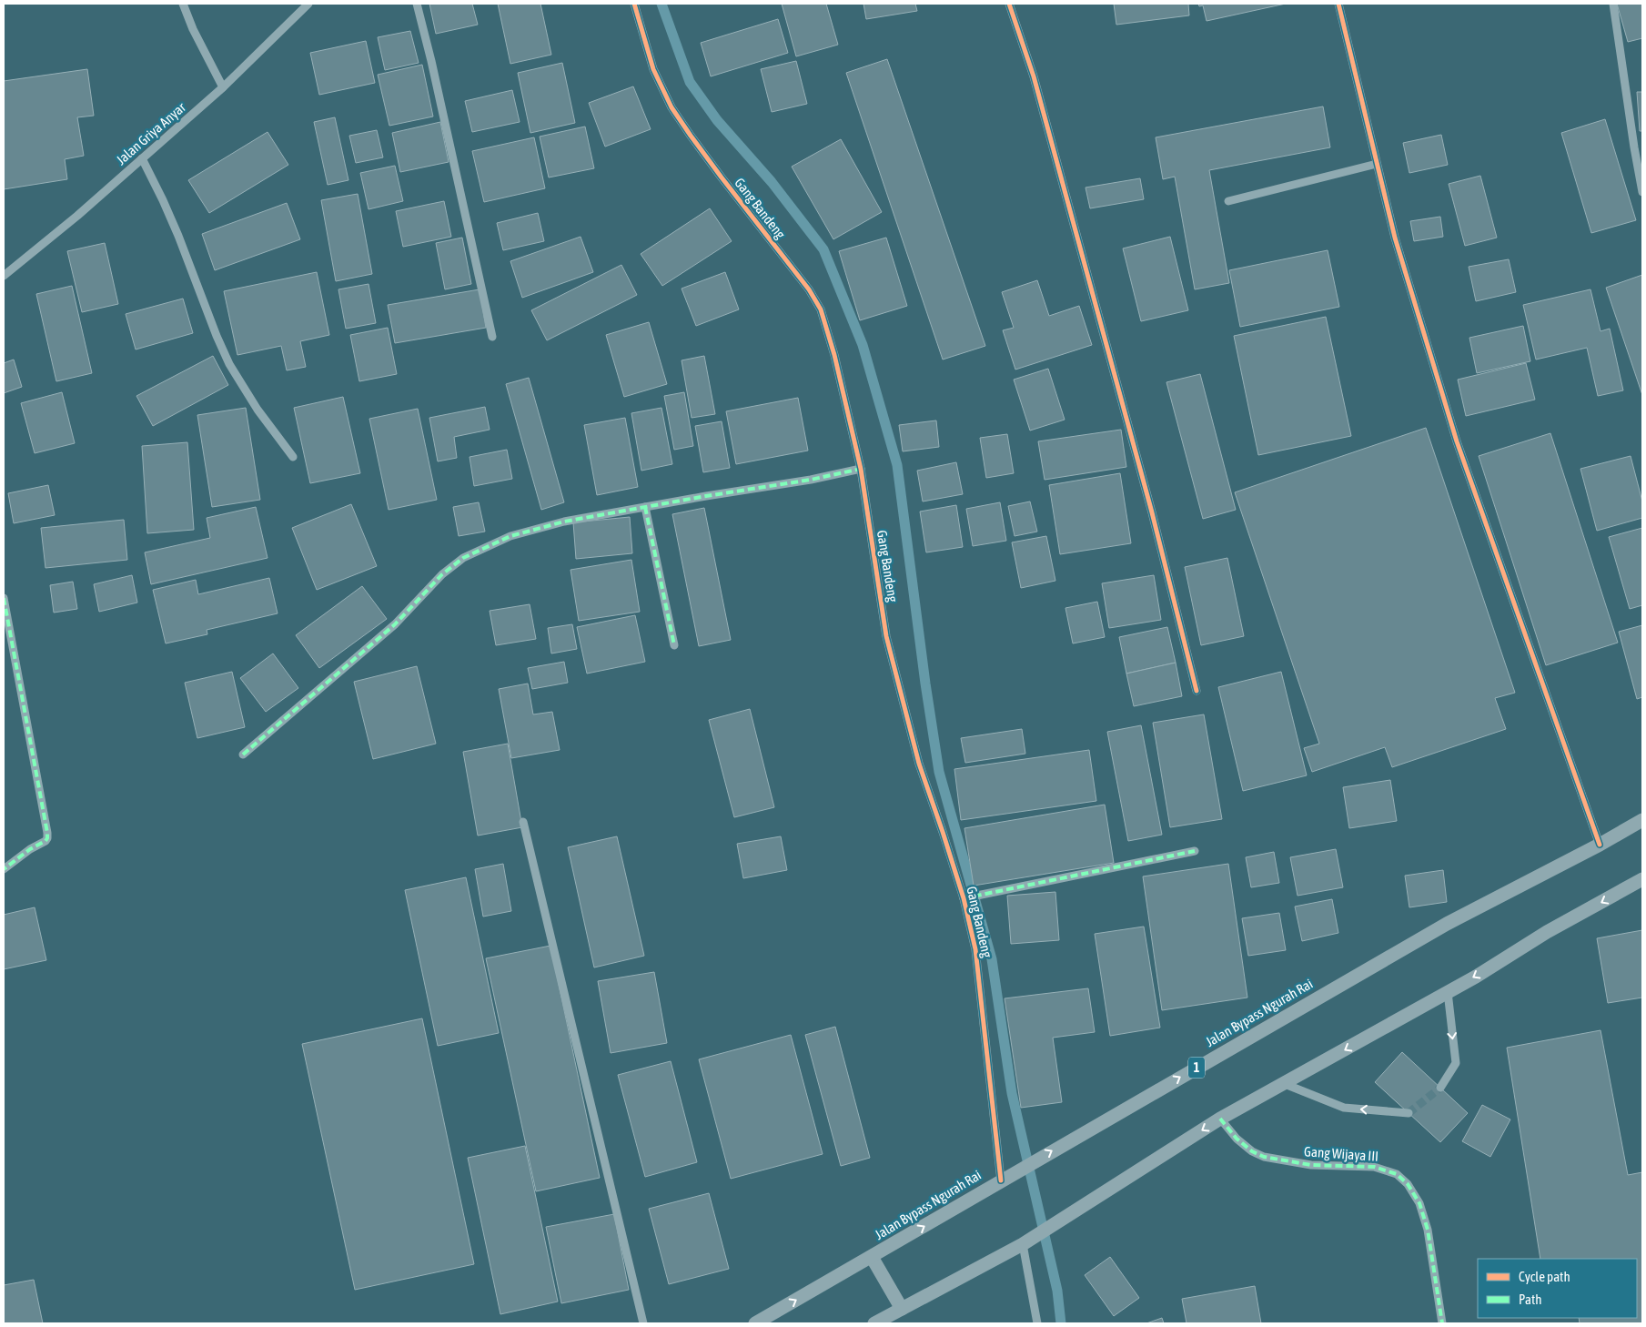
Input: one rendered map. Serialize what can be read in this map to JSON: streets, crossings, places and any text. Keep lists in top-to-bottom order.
{
  "streets": {
    "highway": ["Jalan Bypass Ngurah Rai", "1"],
    "street": ["Jalan Griya Anyar", "Gang Bandeng", "Gang Wijaya III"]
  },
  "crossings": [
    ["Gang Bandeng", "Jalan Bypass Ngurah Rai"]
  ],
  "legend": ["Cycle path", "Path"]
}
